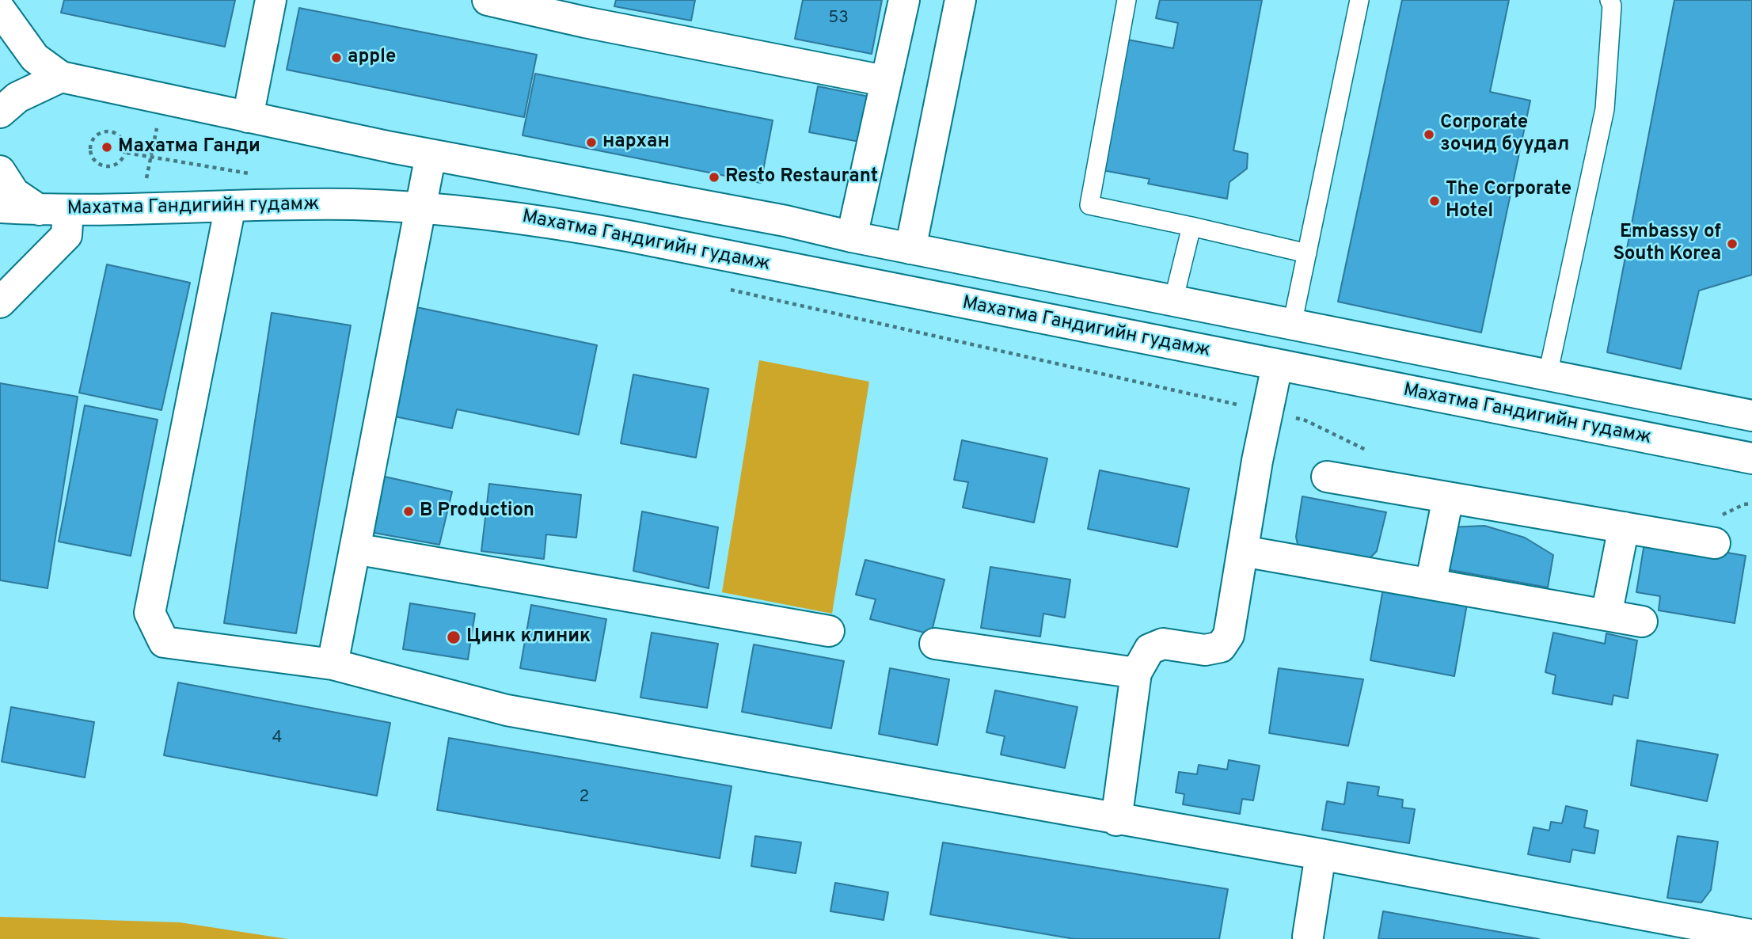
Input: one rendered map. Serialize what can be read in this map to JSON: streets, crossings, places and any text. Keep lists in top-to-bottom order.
{
  "streets": {
    "street": ["Махатма Гандигийн гудамж"]
  },
  "places": [
    "apple",
    "Corporate зочид буудал",
    "нархан",
    "Махатма Ганди",
    "Resto Restaurant",
    "The Corporate Hotel",
    "Embassy of South Korea",
    "B Production",
    "Цинк клиник"
  ],
  "house_numbers": ["53", "4", "2"]
}
